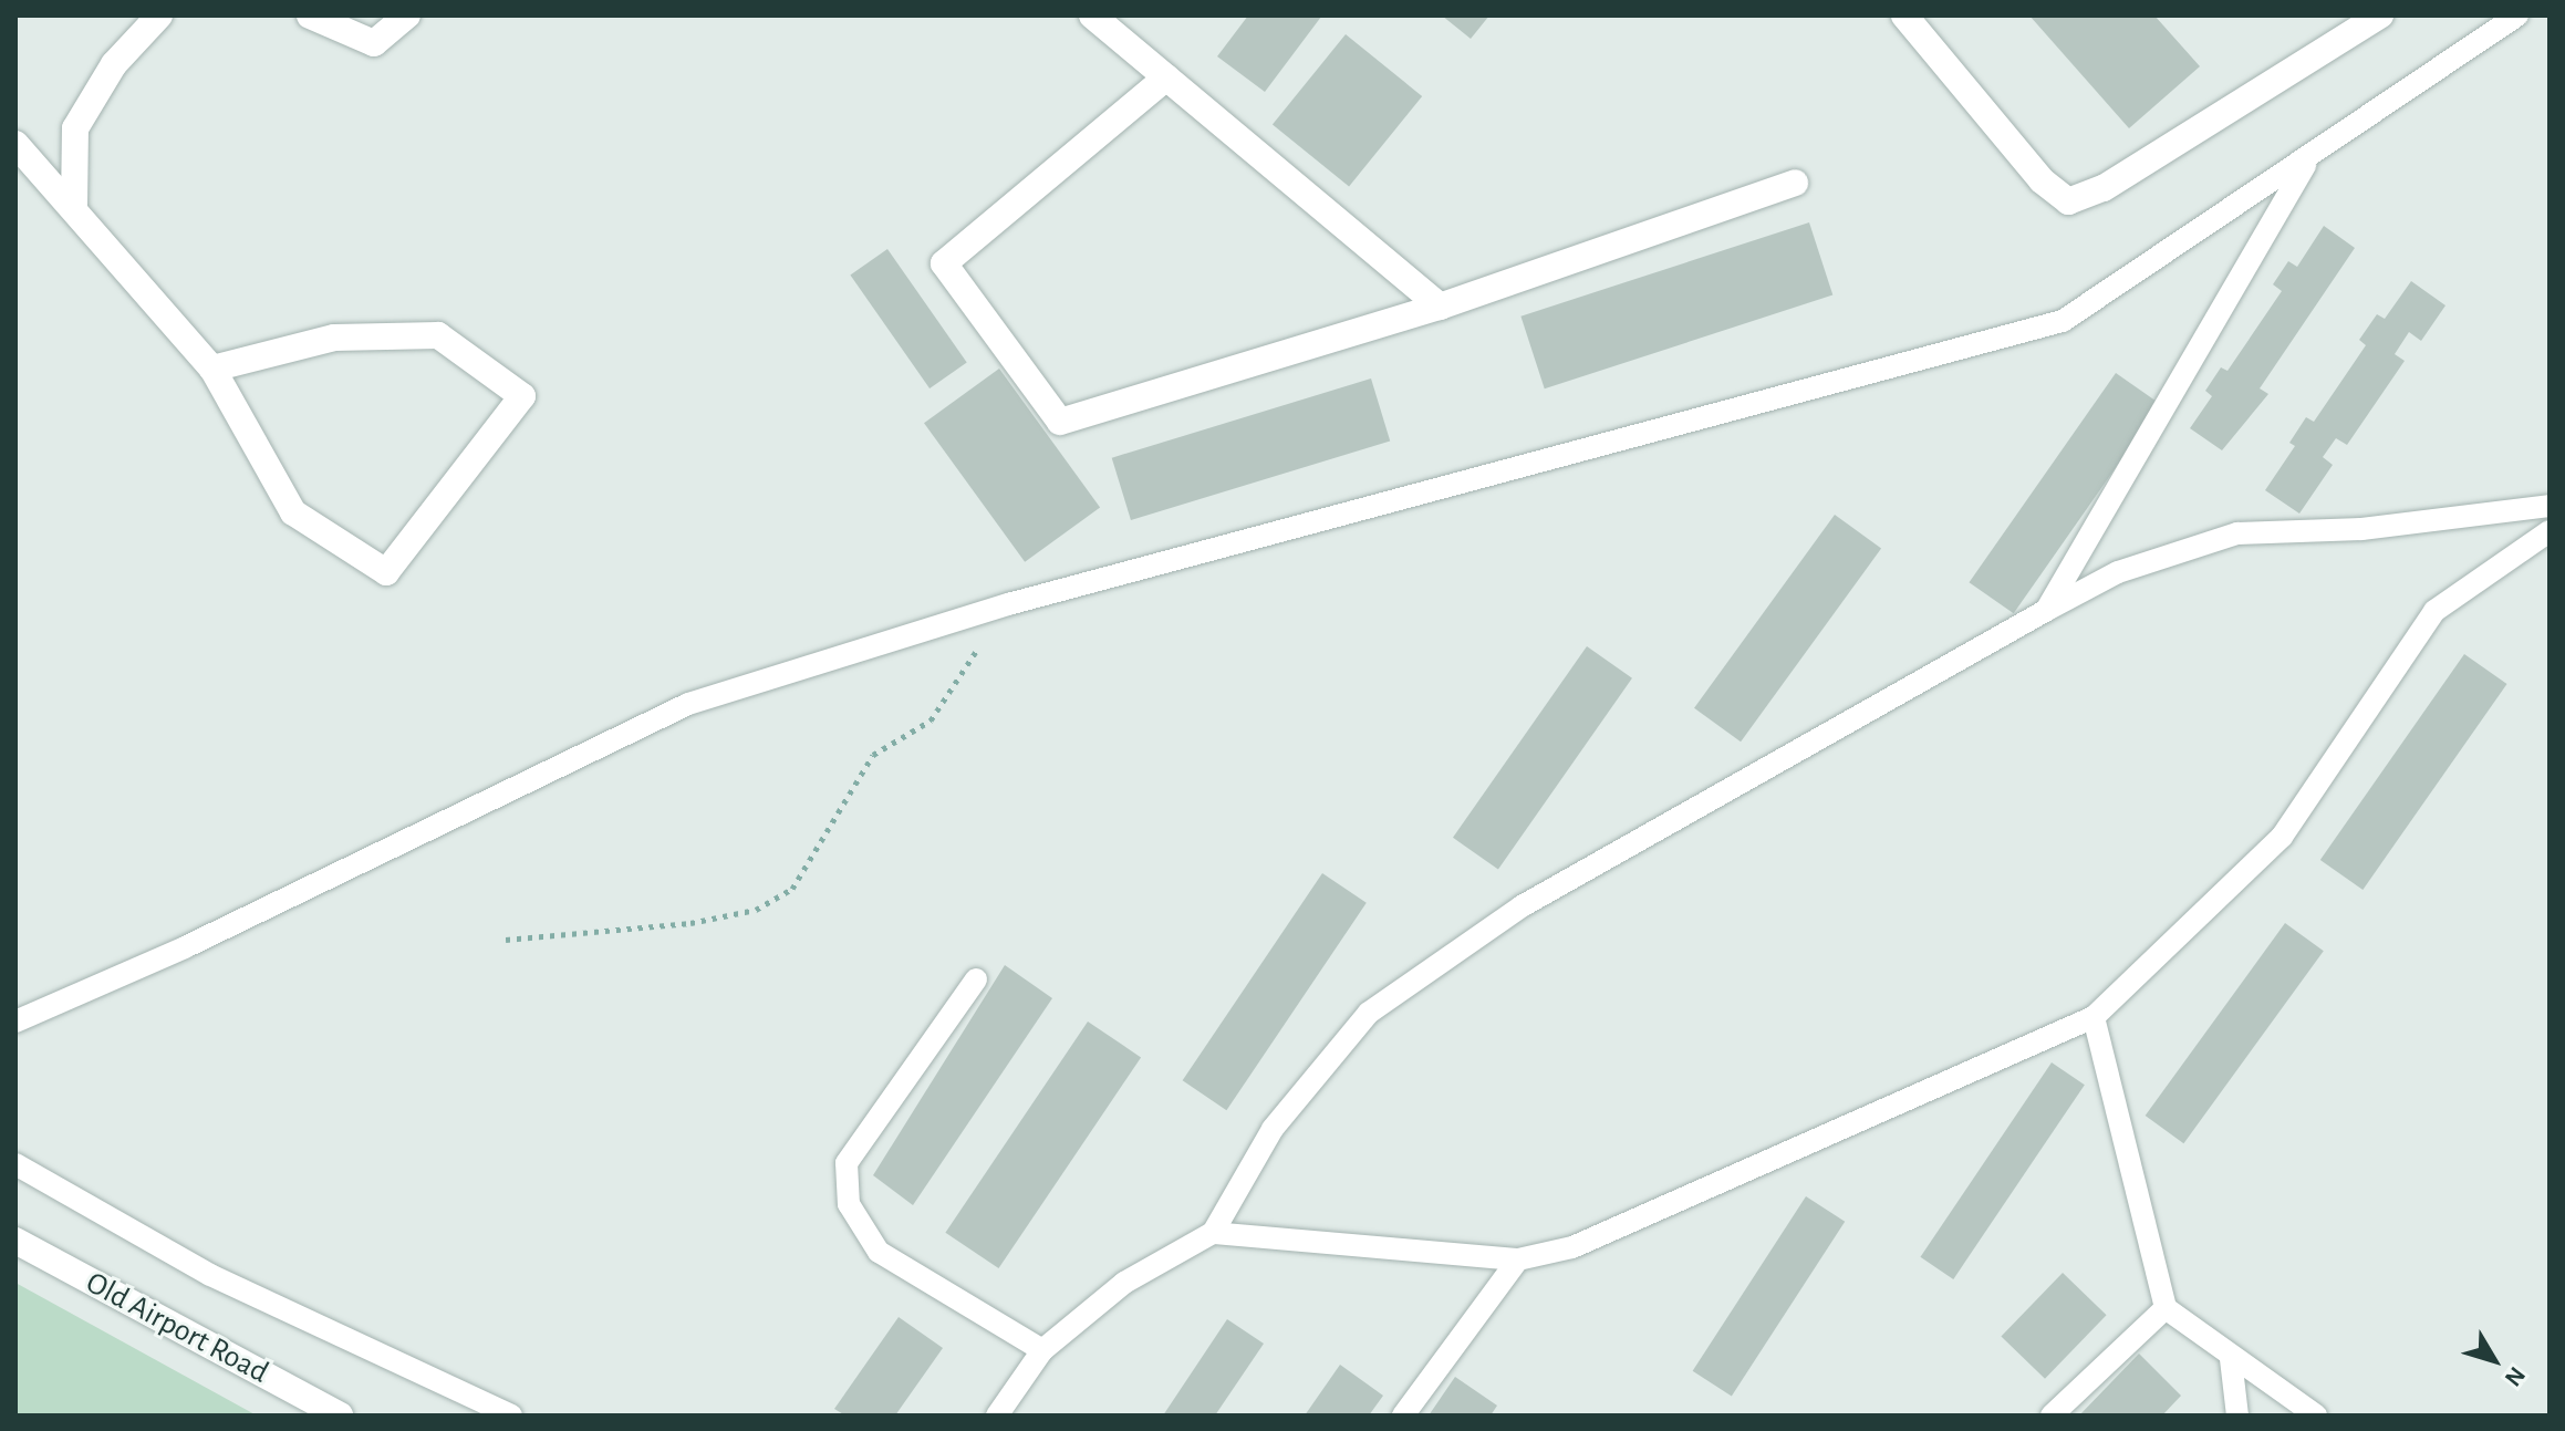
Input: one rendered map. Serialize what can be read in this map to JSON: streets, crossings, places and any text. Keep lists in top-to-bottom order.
{
  "streets": {
    "street": ["Old Airport Road"]
  },
  "north": "bottom right"
}
